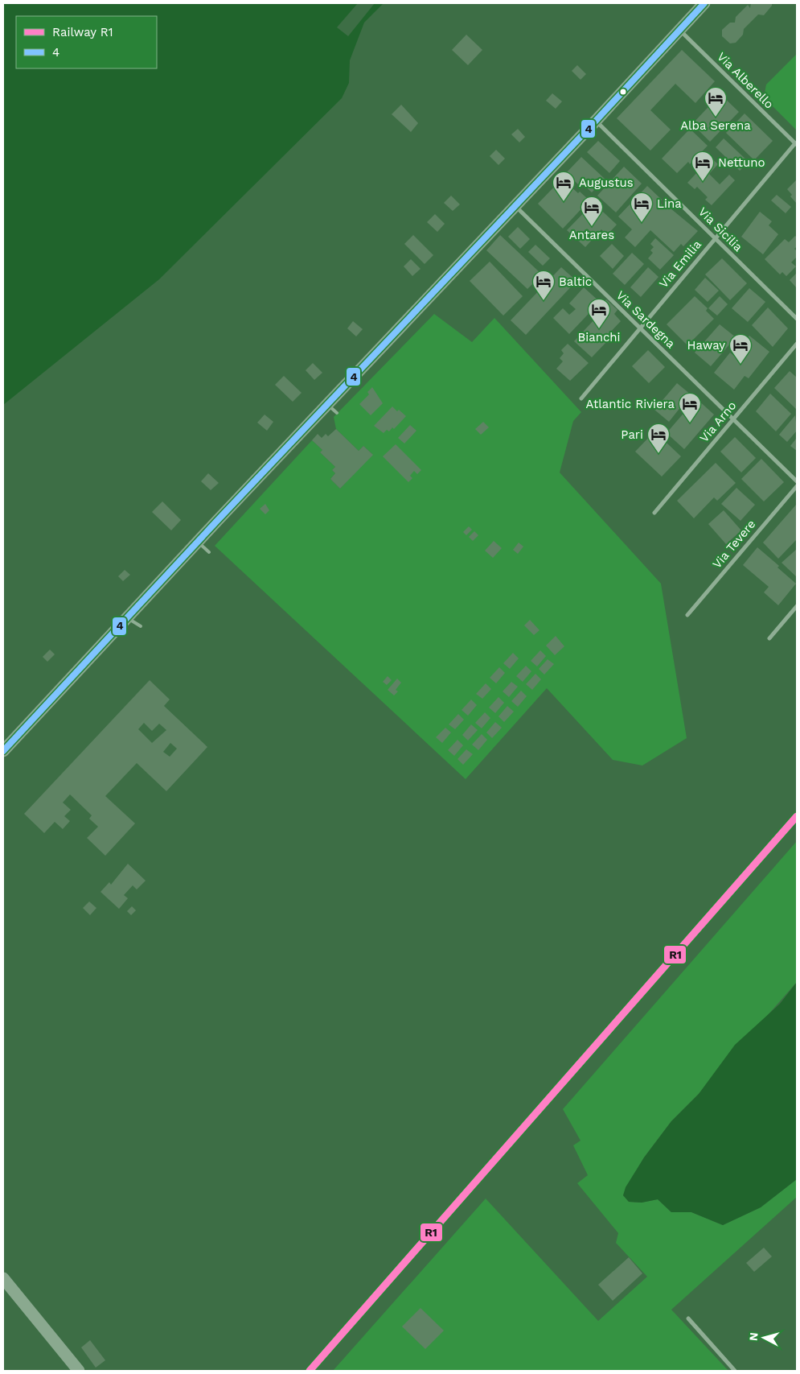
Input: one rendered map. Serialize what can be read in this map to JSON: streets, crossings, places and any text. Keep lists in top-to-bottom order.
{
  "streets": {
    "street": [
      "Via Alberello",
      "Via Sicilia",
      "Via Emilia",
      "Via Sardegna",
      "Via Arno",
      "Via Tevere"
    ]
  },
  "crossings": [
    ["Via Alberello", "Via Emilia"],
    ["Via Sicilia", "Via Emilia"],
    ["Via Emilia", "Via Sardegna"],
    ["Via Sardegna", "Via Arno"]
  ],
  "places": {
    "hotel": [
      "Alba Serena",
      "Nettuno",
      "Augustus",
      "Lina",
      "Antares",
      "Baltic",
      "Bianchi",
      "Haway",
      "Atlantic Riviera",
      "Pari"
    ]
  },
  "lines": ["transit line 4", "rail line R1"],
  "legend": ["Railway R1", "4"],
  "north": "left"
}
